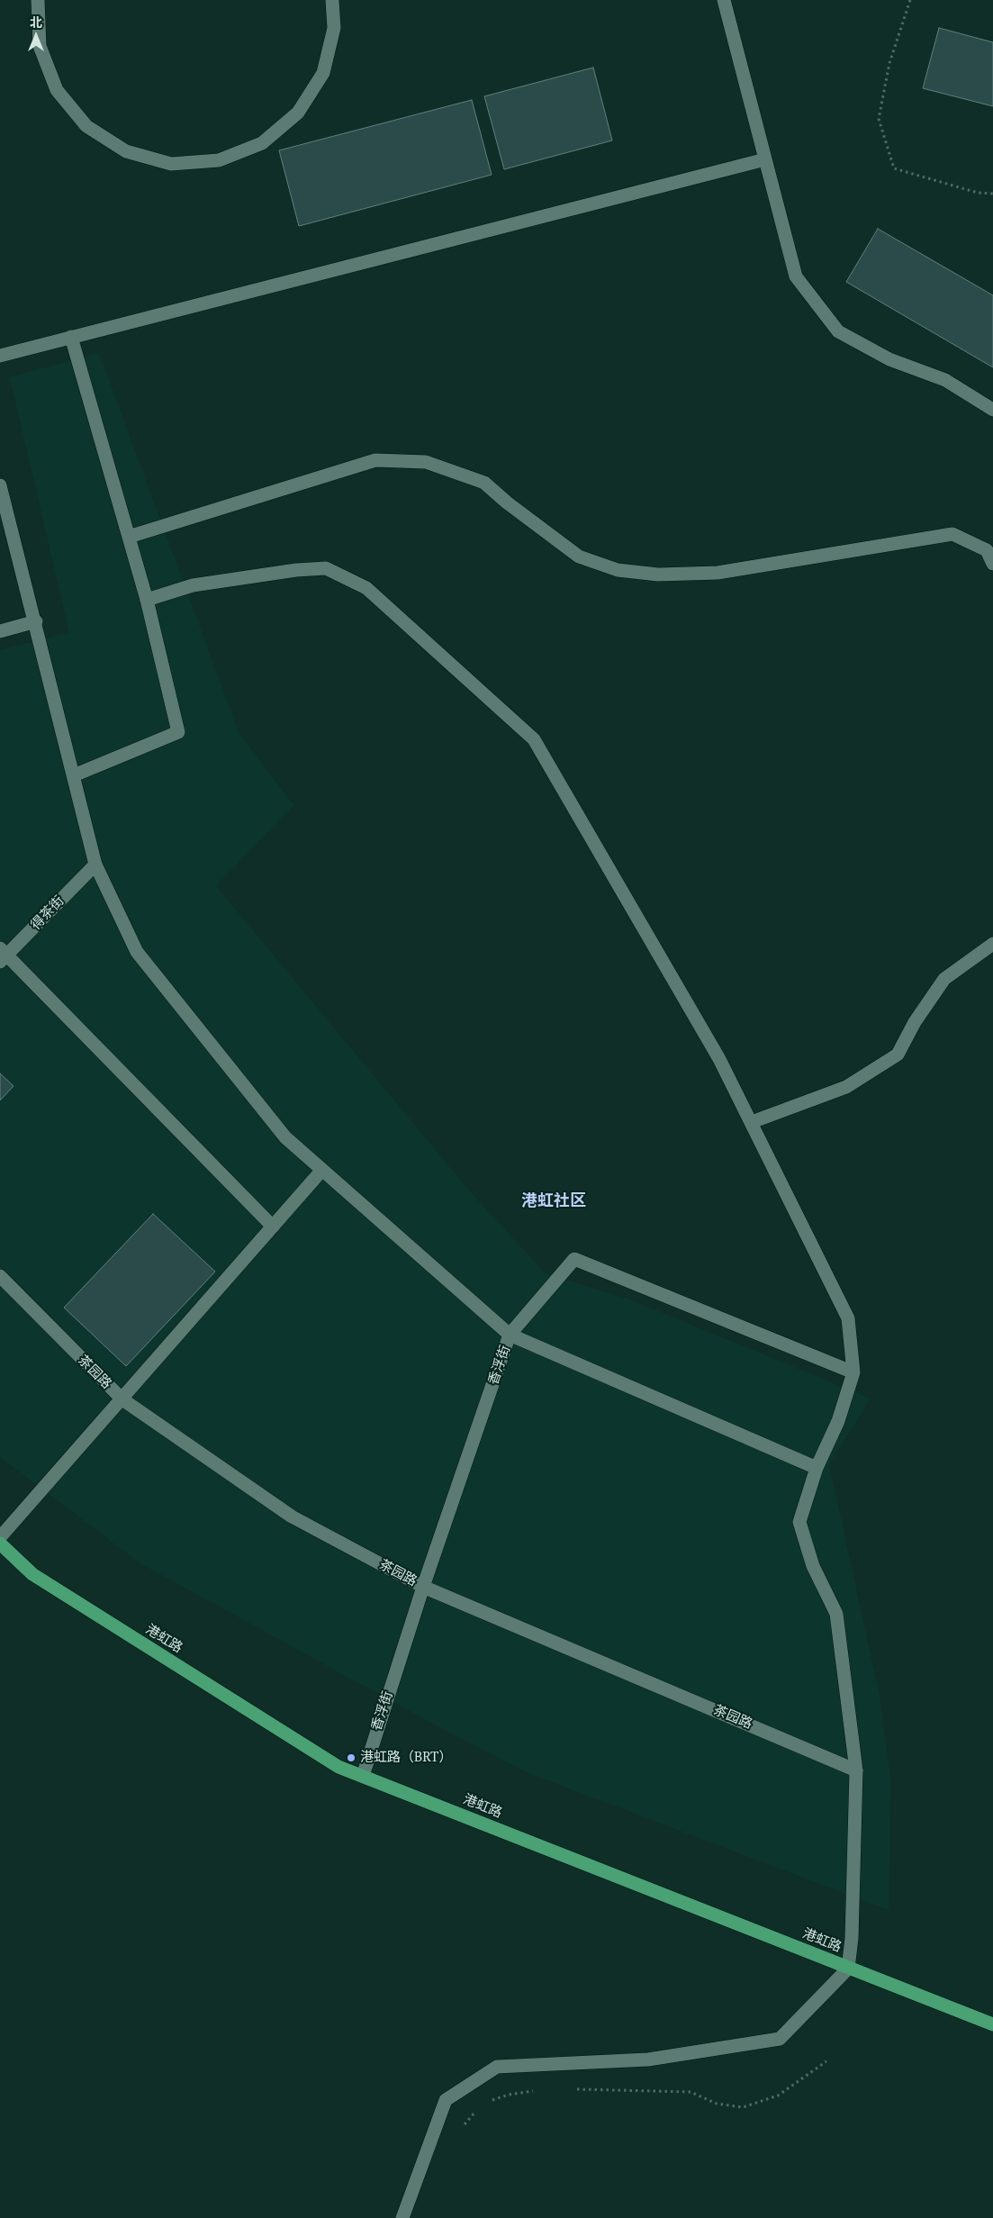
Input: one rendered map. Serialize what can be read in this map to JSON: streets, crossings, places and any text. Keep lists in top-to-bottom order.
{
  "streets": {
    "highway": ["港虹路"],
    "street": ["得茶街", "香浮街", "茶园路"]
  },
  "crossings": [
    ["香浮街", "茶园路"],
    ["香浮街", "港虹路"]
  ],
  "districts": ["港虹社区"],
  "places": ["港虹路（BRT）"],
  "north": "top"
}
